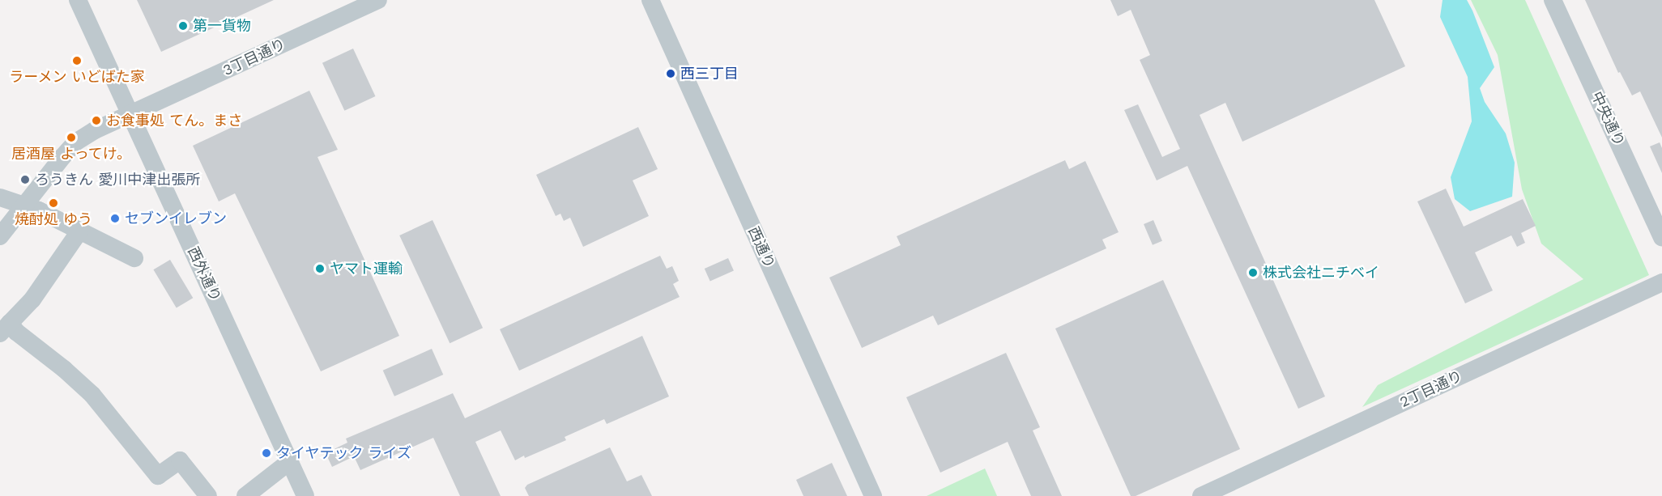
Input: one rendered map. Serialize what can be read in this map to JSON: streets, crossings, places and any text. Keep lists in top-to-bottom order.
{
  "streets": {
    "street": [
      "3丁目通り",
      "中央通り",
      "西通り",
      "西外通り",
      "2丁目通り"
    ]
  },
  "crossings": [
    ["3丁目通り", "西外通り"]
  ],
  "places": [
    "第一貨物",
    "ラーメン いどばた家",
    "西三丁目",
    "お食事処 てん。まさ",
    "居酒屋 よってけ。",
    "ろうきん 愛川中津出張所",
    "焼酎処 ゆう",
    "セブンイレブン",
    "ヤマト運輸",
    "株式会社ニチベイ",
    "タイヤテック ライズ"
  ]
}
